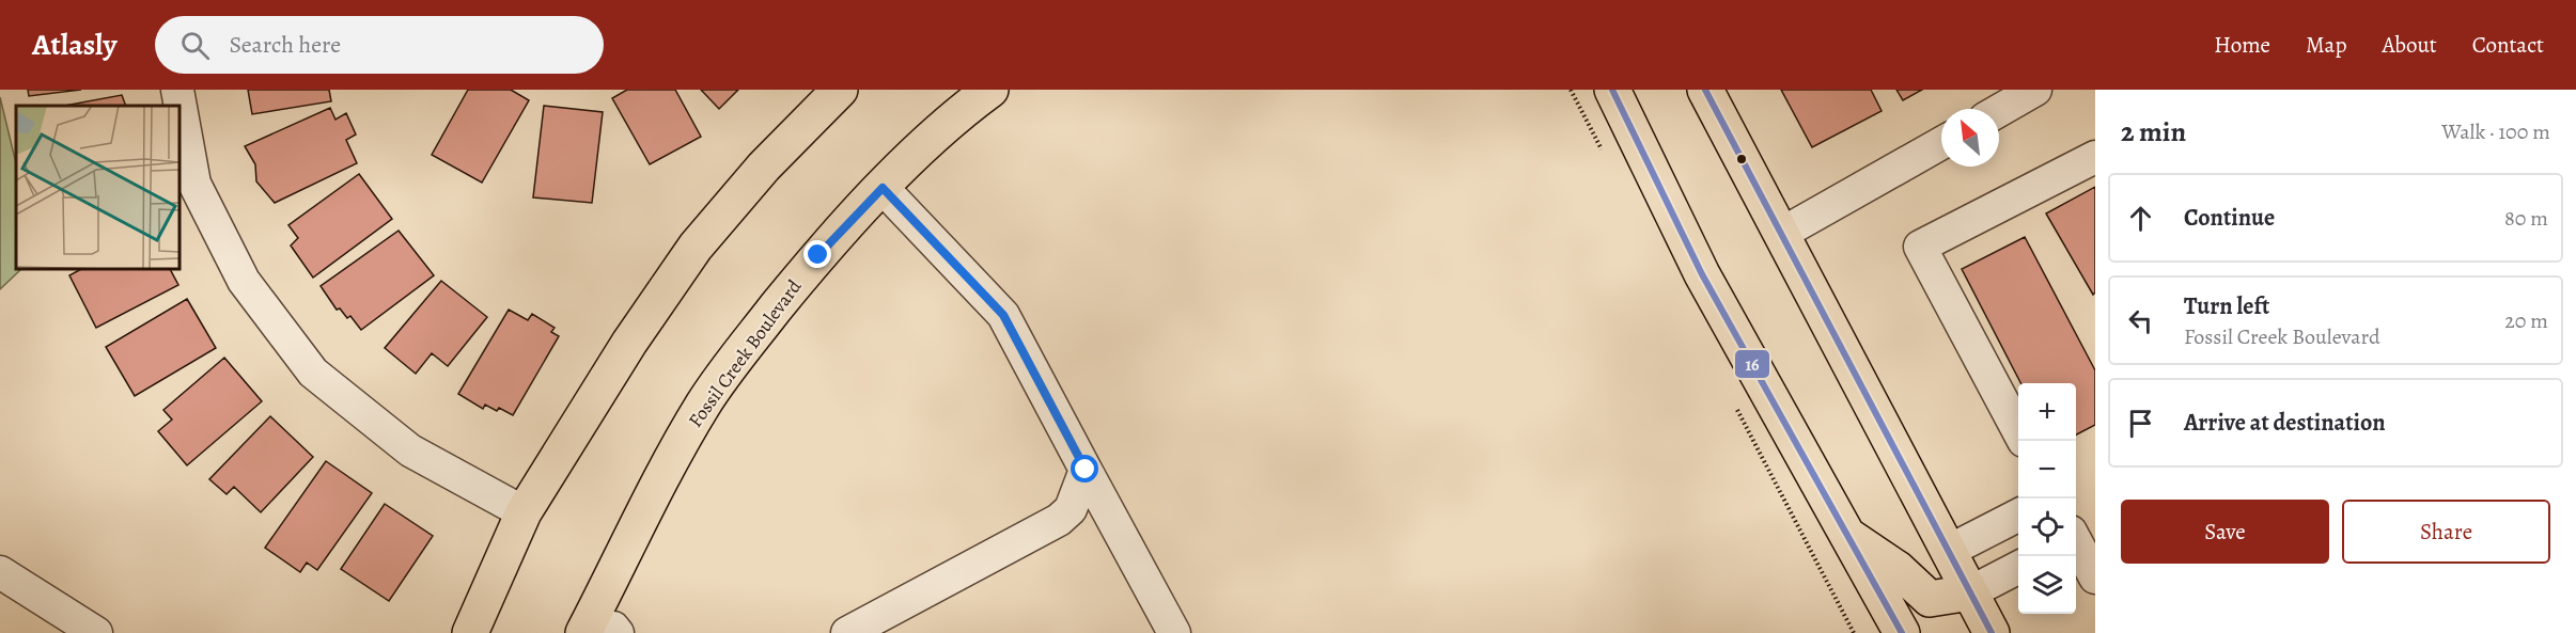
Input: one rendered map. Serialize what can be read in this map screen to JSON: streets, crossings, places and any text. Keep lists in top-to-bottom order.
{
  "streets": {
    "main road": ["Fossil Creek Boulevard"]
  },
  "lines": ["transit line 16"],
  "north": "top left",
  "page": {
    "header": "Atlasly",
    "search": "Search here",
    "nav": [
      "Home",
      "Map",
      "About",
      "Contact"
    ],
    "heading": ["2 min", "Walk · 100 m"],
    "list": [
      ["Continue", "80 m"],
      ["Turn left", "Fossil Creek Boulevard", "20 m"],
      "Arrive at destination"
    ],
    "map_buttons": ["+", "−"],
    "buttons": ["Save", "Share"]
  }
}
